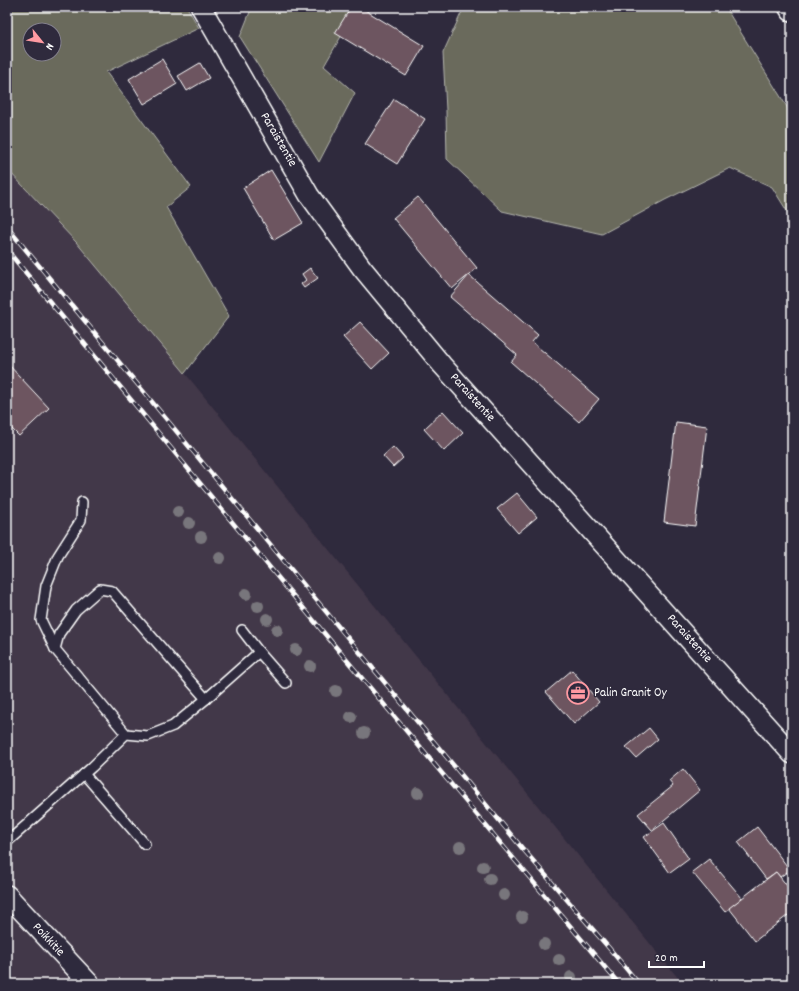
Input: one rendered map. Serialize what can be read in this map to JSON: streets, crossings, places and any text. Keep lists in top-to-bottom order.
{
  "streets": {
    "street": ["Paraistentie", "Poikkitie"]
  },
  "places": {
    "office": ["Palin Granit Oy"]
  },
  "scale_bar": "20 m",
  "north": "bottom right"
}
